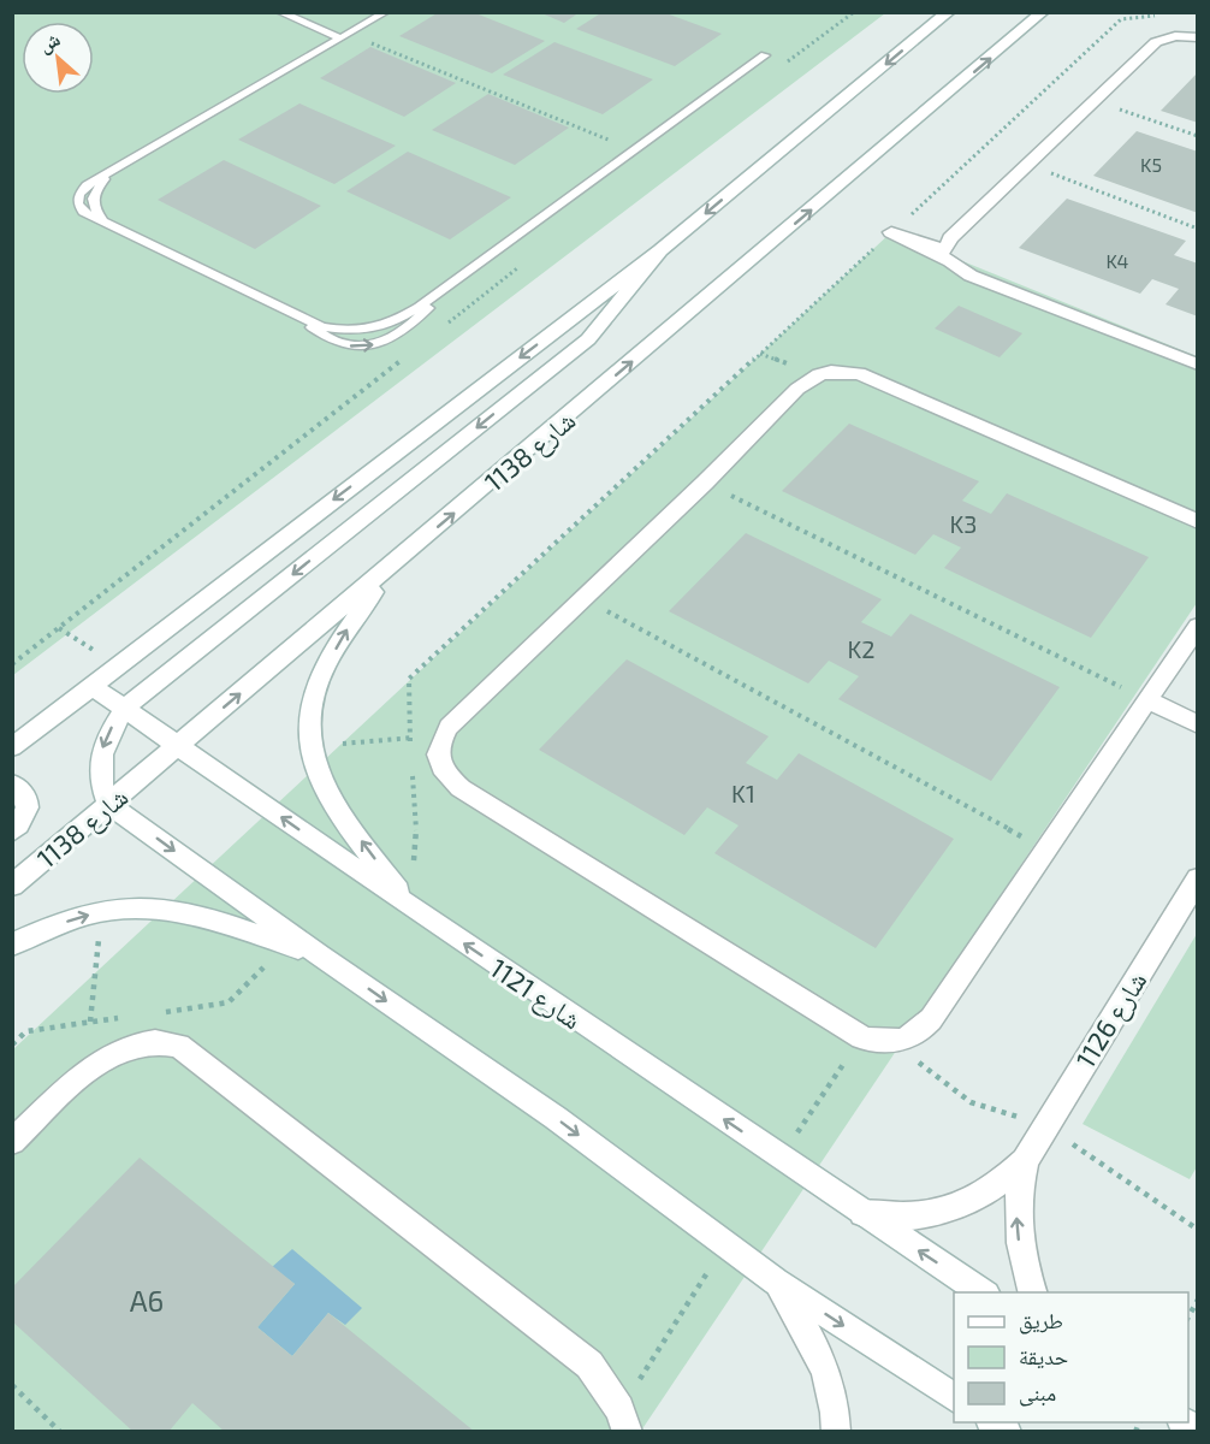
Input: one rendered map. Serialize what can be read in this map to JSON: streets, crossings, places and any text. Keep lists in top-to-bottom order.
{
  "streets": {
    "street": ["شارع 1138", "شارع 1121", "شارع 1126"]
  },
  "crossings": [
    ["شارع 1138", "شارع 1121"],
    ["شارع 1121", "شارع 1126"]
  ],
  "house_numbers": [
    "K5",
    "K4",
    "K3",
    "K2",
    "K1",
    "A6"
  ],
  "legend": ["طريق", "حديقة", "مبنى"],
  "north": "top left"
}
